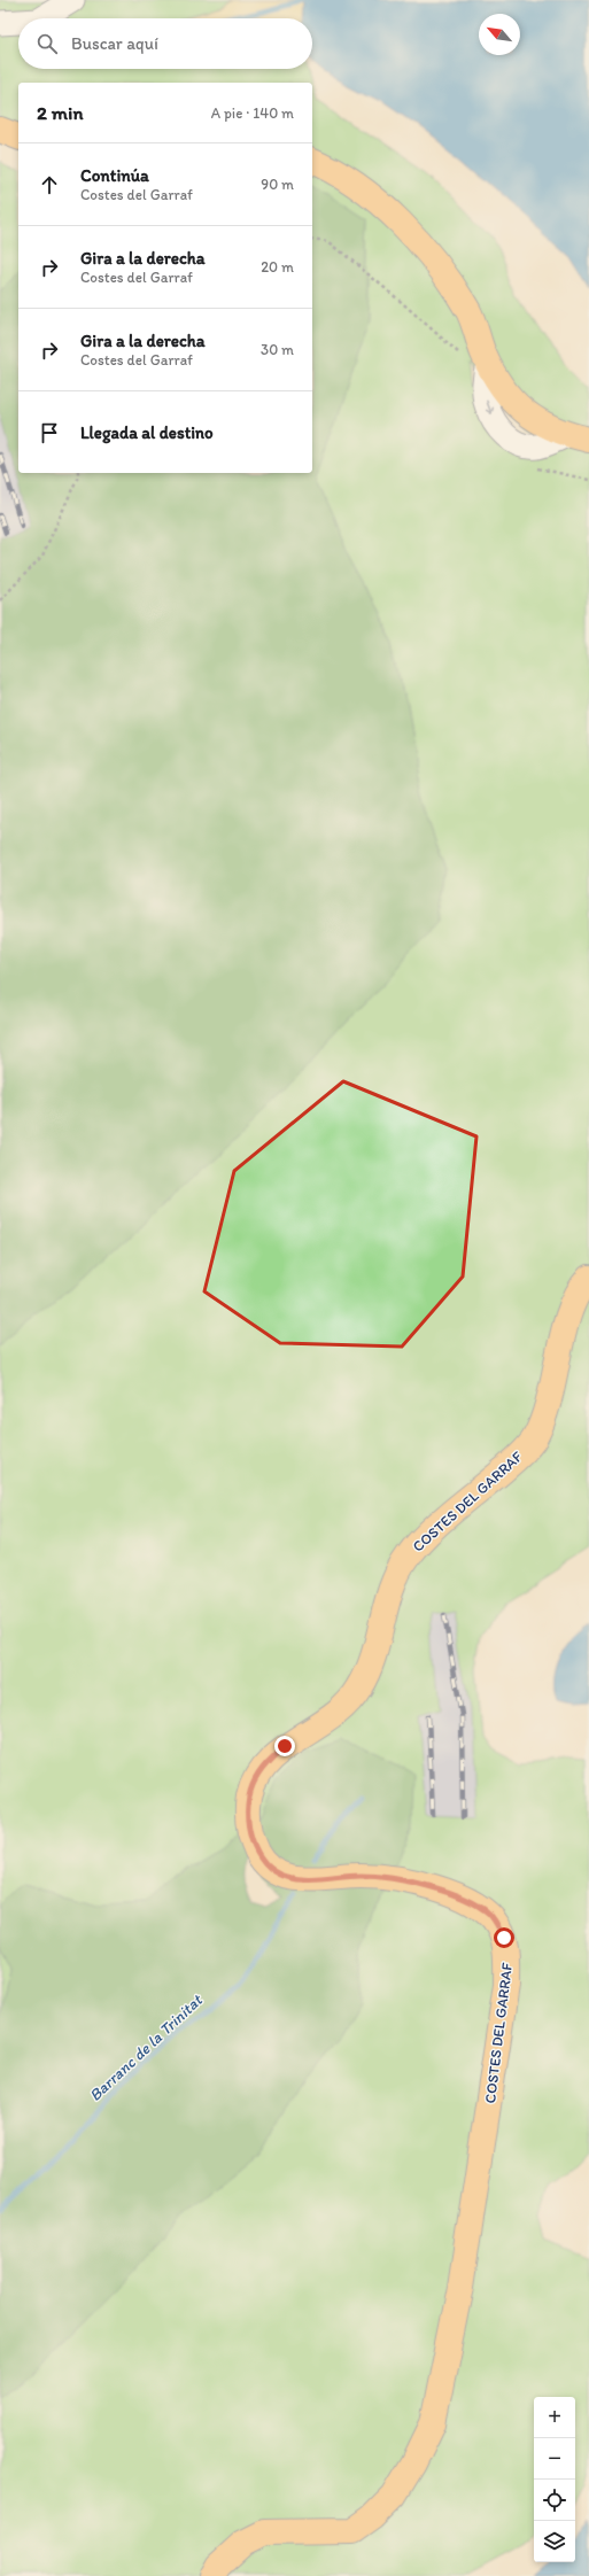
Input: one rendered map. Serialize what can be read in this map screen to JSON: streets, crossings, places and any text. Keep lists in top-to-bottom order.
{
  "streets": {
    "main road": ["COSTES DEL GARRAF"]
  },
  "water": ["Barranc de la Trinitat"],
  "north": "top left",
  "page": {
    "search": "Buscar aquí",
    "heading": ["2 min", "A pie · 140 m"],
    "list": [
      ["Continúa", "Costes del Garraf", "90 m"],
      ["Gira a la derecha", "Costes del Garraf", "20 m"],
      ["Gira a la derecha", "Costes del Garraf", "30 m"],
      "Llegada al destino"
    ],
    "map_buttons": ["+", "−"]
  }
}
